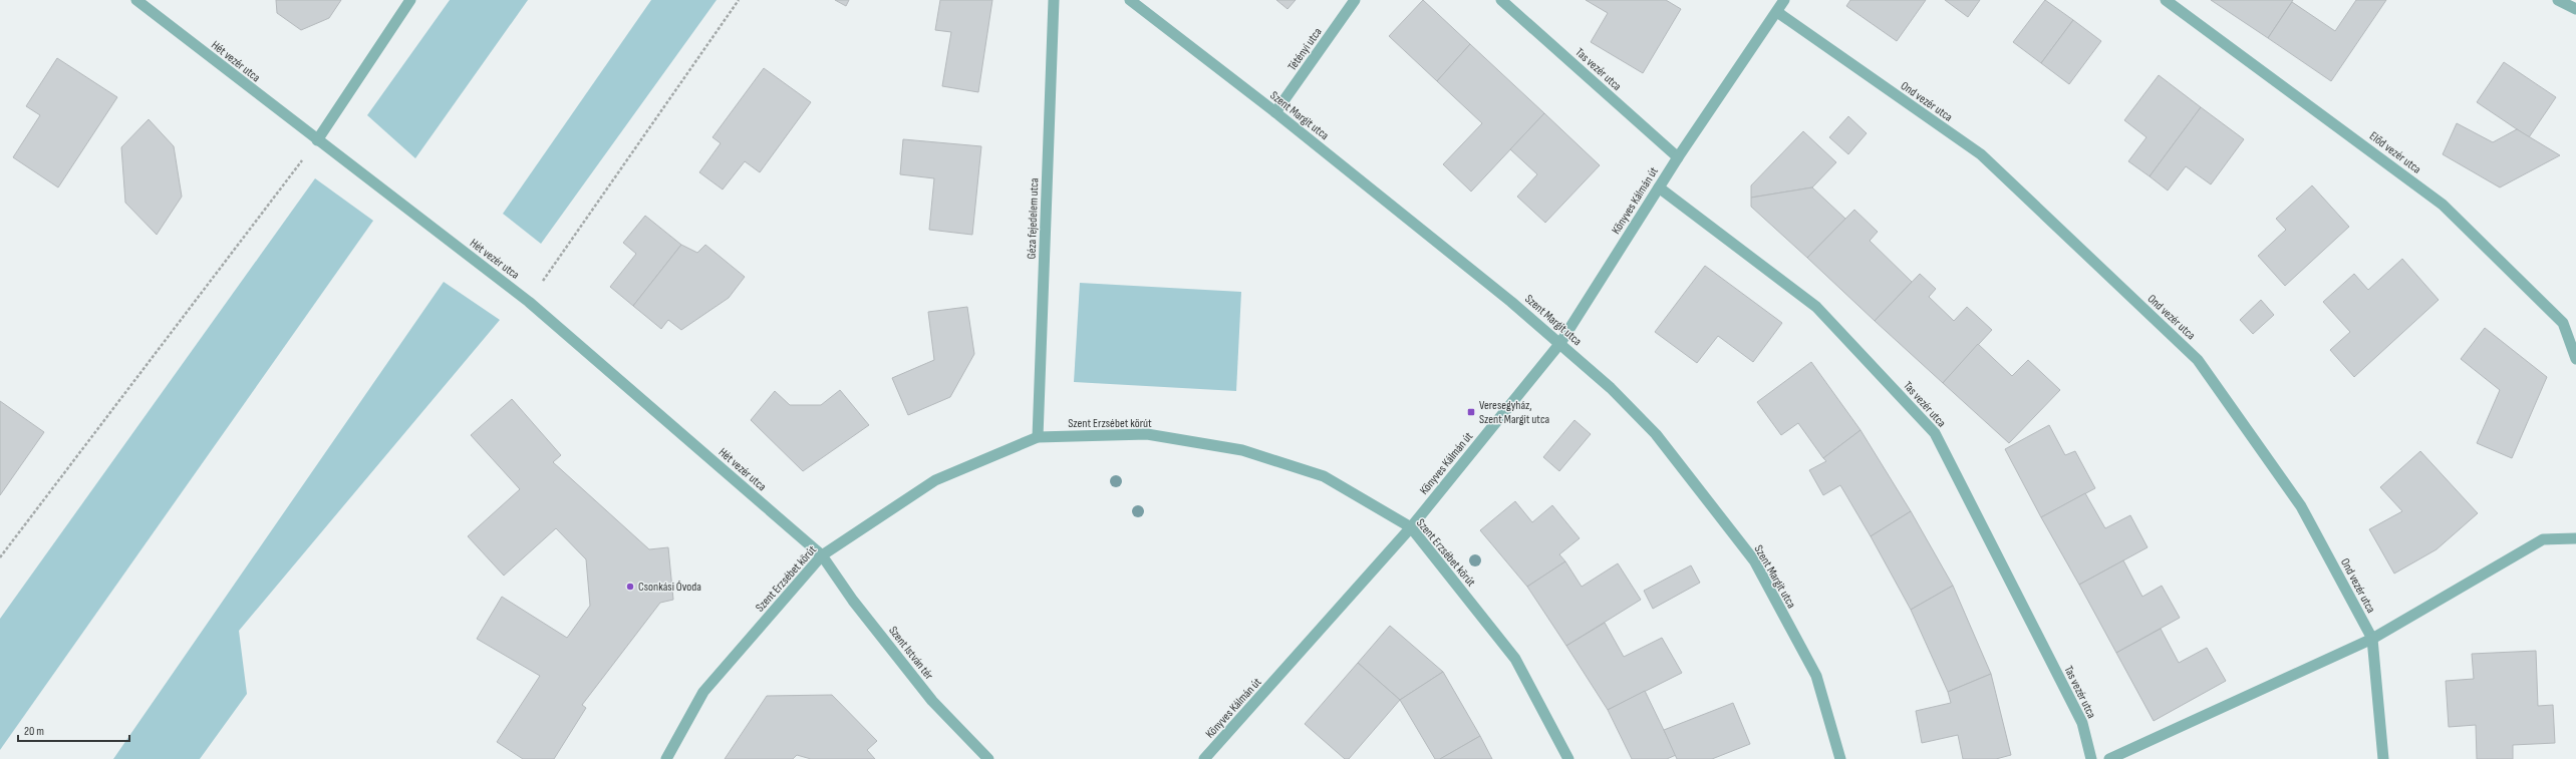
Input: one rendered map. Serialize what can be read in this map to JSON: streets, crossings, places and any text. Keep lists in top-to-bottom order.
{
  "streets": {
    "street": [
      "Tétényi utca",
      "Hét vezér utca",
      "Tas vezér utca",
      "Ond vezér utca",
      "Szent Margit utca",
      "Előd vezér utca",
      "Könyves Kálmán út",
      "Géza fejedelem utca",
      "Szent Erzsébet körút",
      "Szent István tér"
    ]
  },
  "crossings": [
    ["Tétényi utca", "Szent Margit utca"],
    ["Hét vezér utca", "Szent Erzsébet körút"],
    ["Hét vezér utca", "Szent István tér"],
    ["Tas vezér utca", "Könyves Kálmán út"],
    ["Ond vezér utca", "Könyves Kálmán út"],
    ["Szent Margit utca", "Könyves Kálmán út"],
    ["Könyves Kálmán út", "Szent Erzsébet körút"],
    ["Géza fejedelem utca", "Szent Erzsébet körút"],
    ["Szent Erzsébet körút", "Szent István tér"]
  ],
  "places": {
    "transit": ["Veresegyház, Szent Margit utca"],
    "other": ["Csonkási Óvoda"]
  },
  "scale_bar": "20 m"
}
